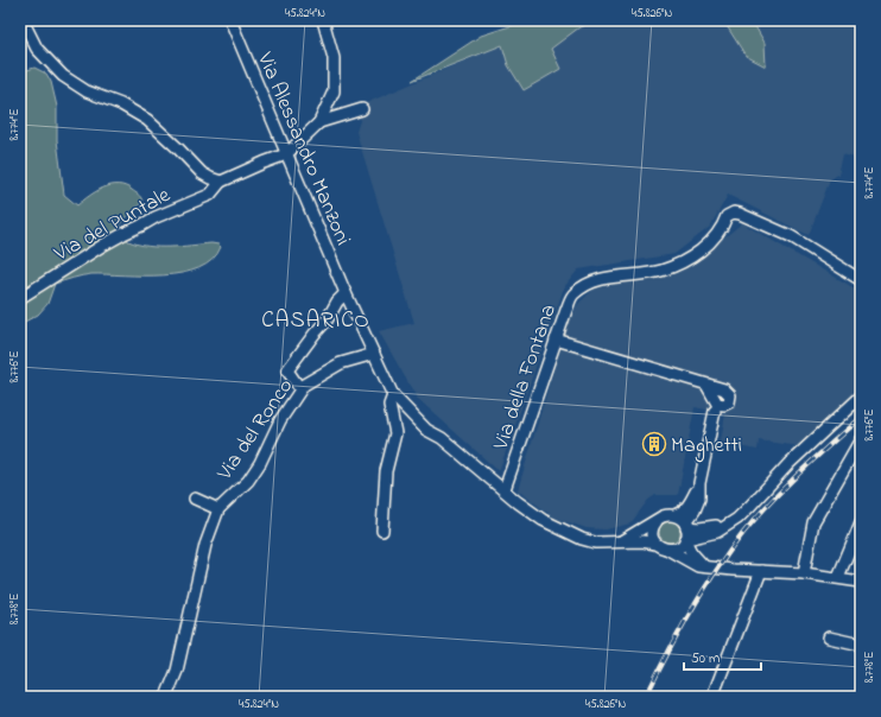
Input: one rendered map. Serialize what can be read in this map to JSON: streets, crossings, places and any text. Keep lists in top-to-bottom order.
{
  "streets": {
    "street": [
      "Via Alessandro Manzoni",
      "Via del Puntale",
      "Via della Fontana",
      "Via del Ronco"
    ]
  },
  "crossings": [
    ["Via Alessandro Manzoni", "Via del Puntale"],
    ["Via Alessandro Manzoni", "Via della Fontana"],
    ["Via Alessandro Manzoni", "Via del Ronco"]
  ],
  "districts": ["CASARICO"],
  "places": {
    "building": ["Maghetti"]
  },
  "scale_bar": "50 m",
  "coordinates": [
    "45.824°N",
    "45.826°N",
    "8.774°E",
    "8.776°E",
    "8.778°E"
  ]
}
